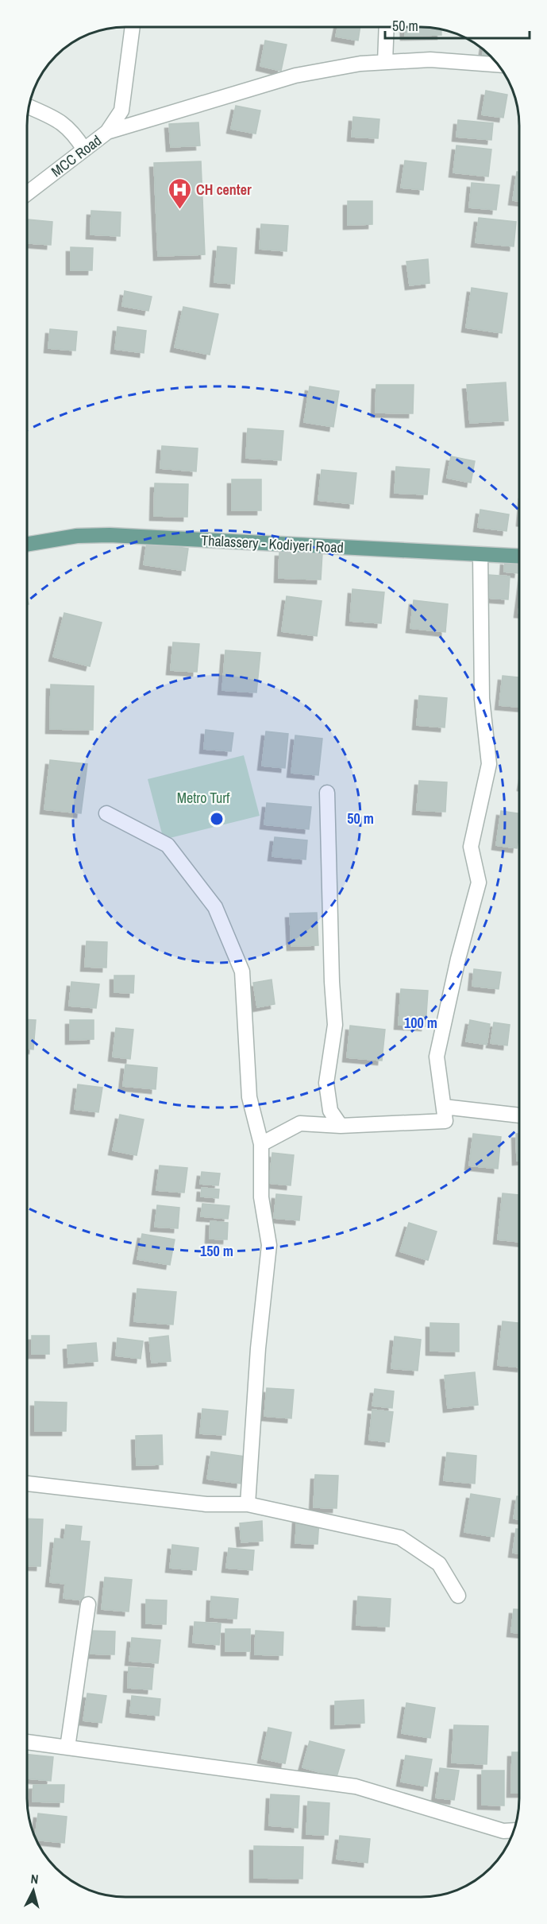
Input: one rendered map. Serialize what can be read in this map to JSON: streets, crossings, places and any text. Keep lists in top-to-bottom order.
{
  "streets": {
    "main road": ["Thalassery - Kodiyeri Road"],
    "street": ["MCC Road"]
  },
  "parks": ["Metro Turf"],
  "places": {
    "hospital": ["CH center"]
  },
  "scale_bar": "50 m",
  "north": "top",
  "rings": ["50 m", "100 m", "150 m"]
}
